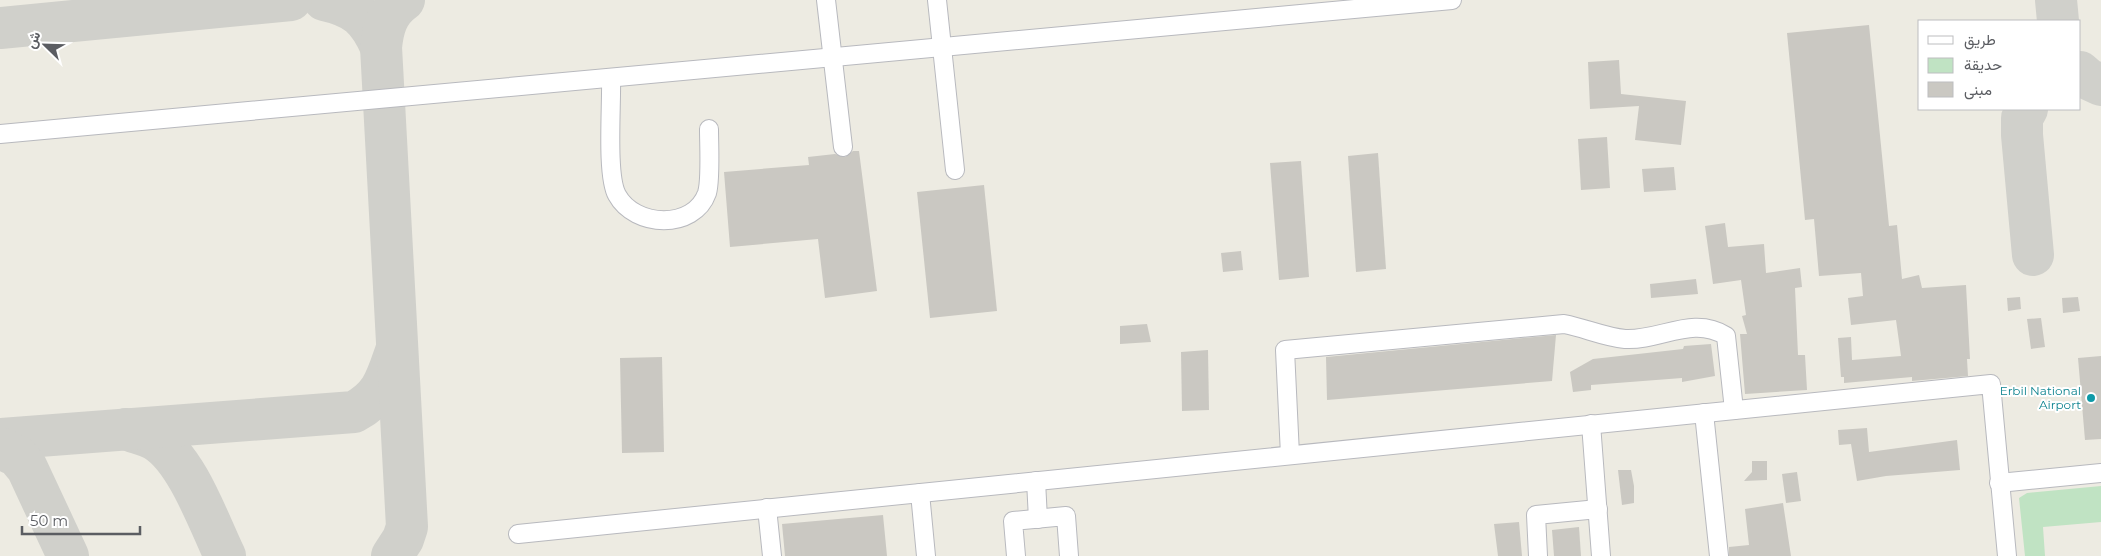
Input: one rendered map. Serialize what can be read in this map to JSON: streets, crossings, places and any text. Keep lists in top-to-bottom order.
{
  "places": ["Erbil National Airport"],
  "legend": ["طريق", "حديقة", "مبنى"],
  "scale_bar": "50 m",
  "north": "top left"
}
